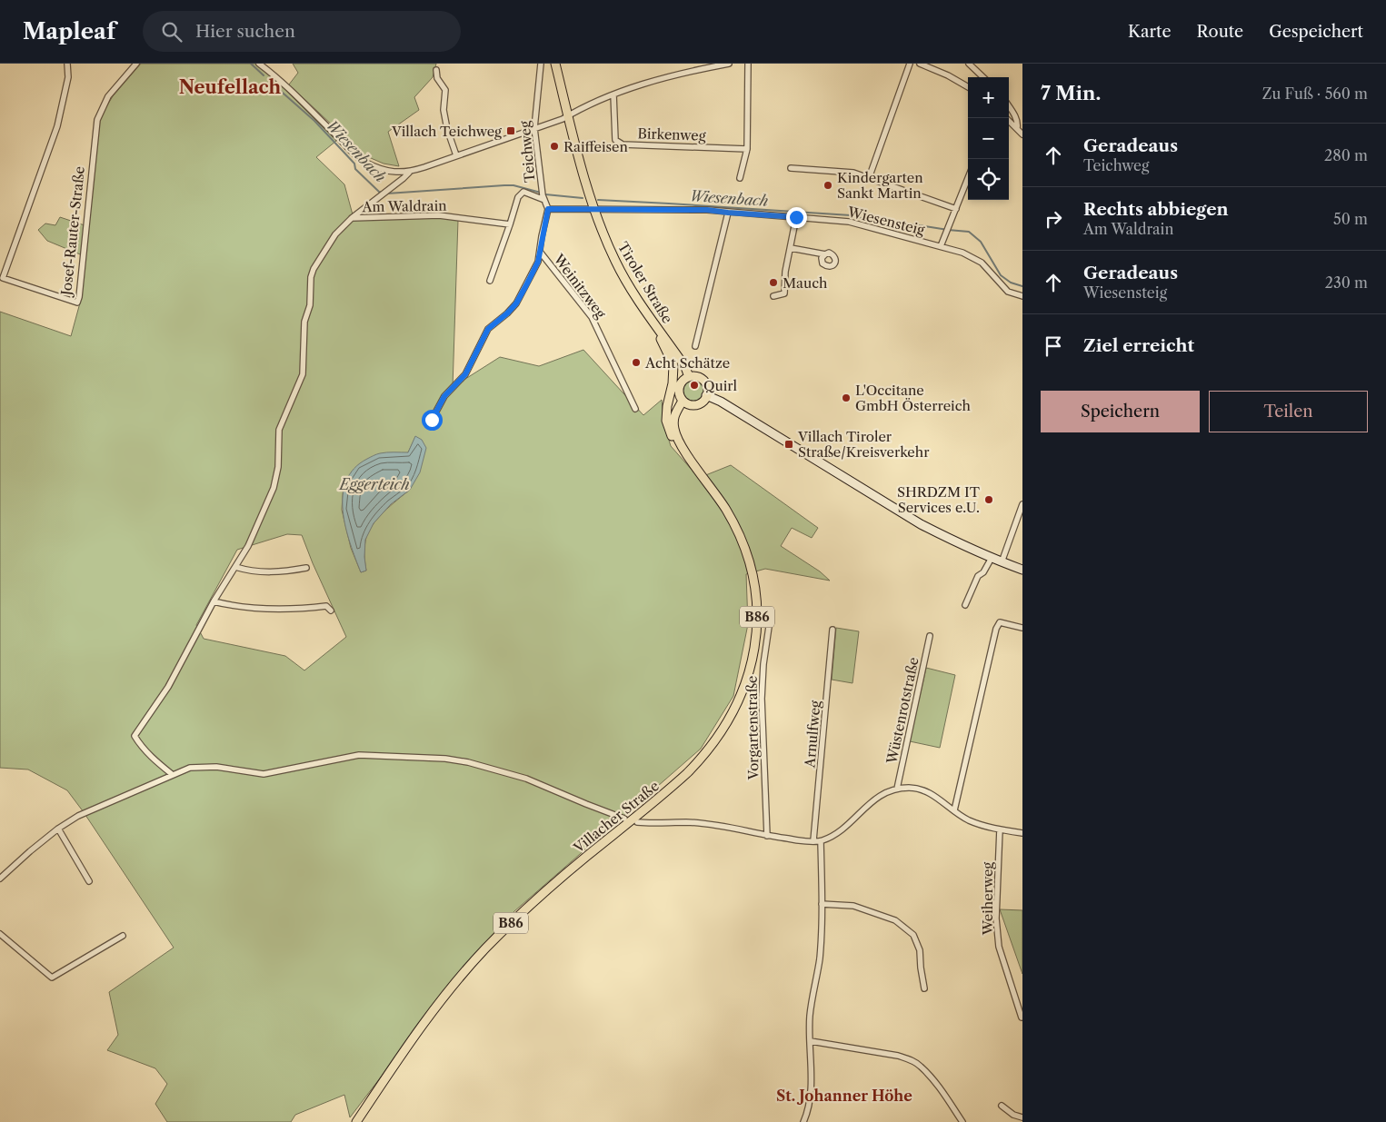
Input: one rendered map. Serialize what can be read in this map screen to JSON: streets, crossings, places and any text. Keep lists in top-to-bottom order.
{
  "streets": {
    "main road": ["Tiroler Straße", "B86", "Villacher Straße"],
    "street": [
      "Birkenweg",
      "Teichweg",
      "Am Waldrain",
      "Wiesensteig",
      "Josef-Rauter-Straße",
      "Weinitzweg",
      "Wüstenrotstraße",
      "Vorgartenstraße",
      "Arnulfweg",
      "Weiherweg"
    ]
  },
  "crossings": [
    ["Wiesensteig", "Tiroler Straße"],
    ["Tiroler Straße", "B86"],
    ["B86", "Villacher Straße"]
  ],
  "districts": ["Neufellach", "St. Johanner Höhe"],
  "water": ["Wiesenbach", "Eggerteich"],
  "places": {
    "transit": ["Villach Teichweg", "Villach Tiroler Straße/Kreisverkehr"],
    "other": [
      "Raiffeisen",
      "Kindergarten Sankt Martin",
      "Mauch",
      "Acht Schätze",
      "Quirl",
      "L'Occitane GmbH Österreich",
      "SHRDZM IT Services e.U."
    ]
  },
  "page": {
    "header": "Mapleaf",
    "search": "Hier suchen",
    "nav": ["Karte", "Route", "Gespeichert"],
    "heading": ["7 Min.", "Zu Fuß · 560 m"],
    "map_buttons": ["+", "−"],
    "list": [
      ["Geradeaus", "Teichweg", "280 m"],
      ["Rechts abbiegen", "Am Waldrain", "50 m"],
      ["Geradeaus", "Wiesensteig", "230 m"],
      "Ziel erreicht"
    ],
    "buttons": ["Speichern", "Teilen"]
  }
}
